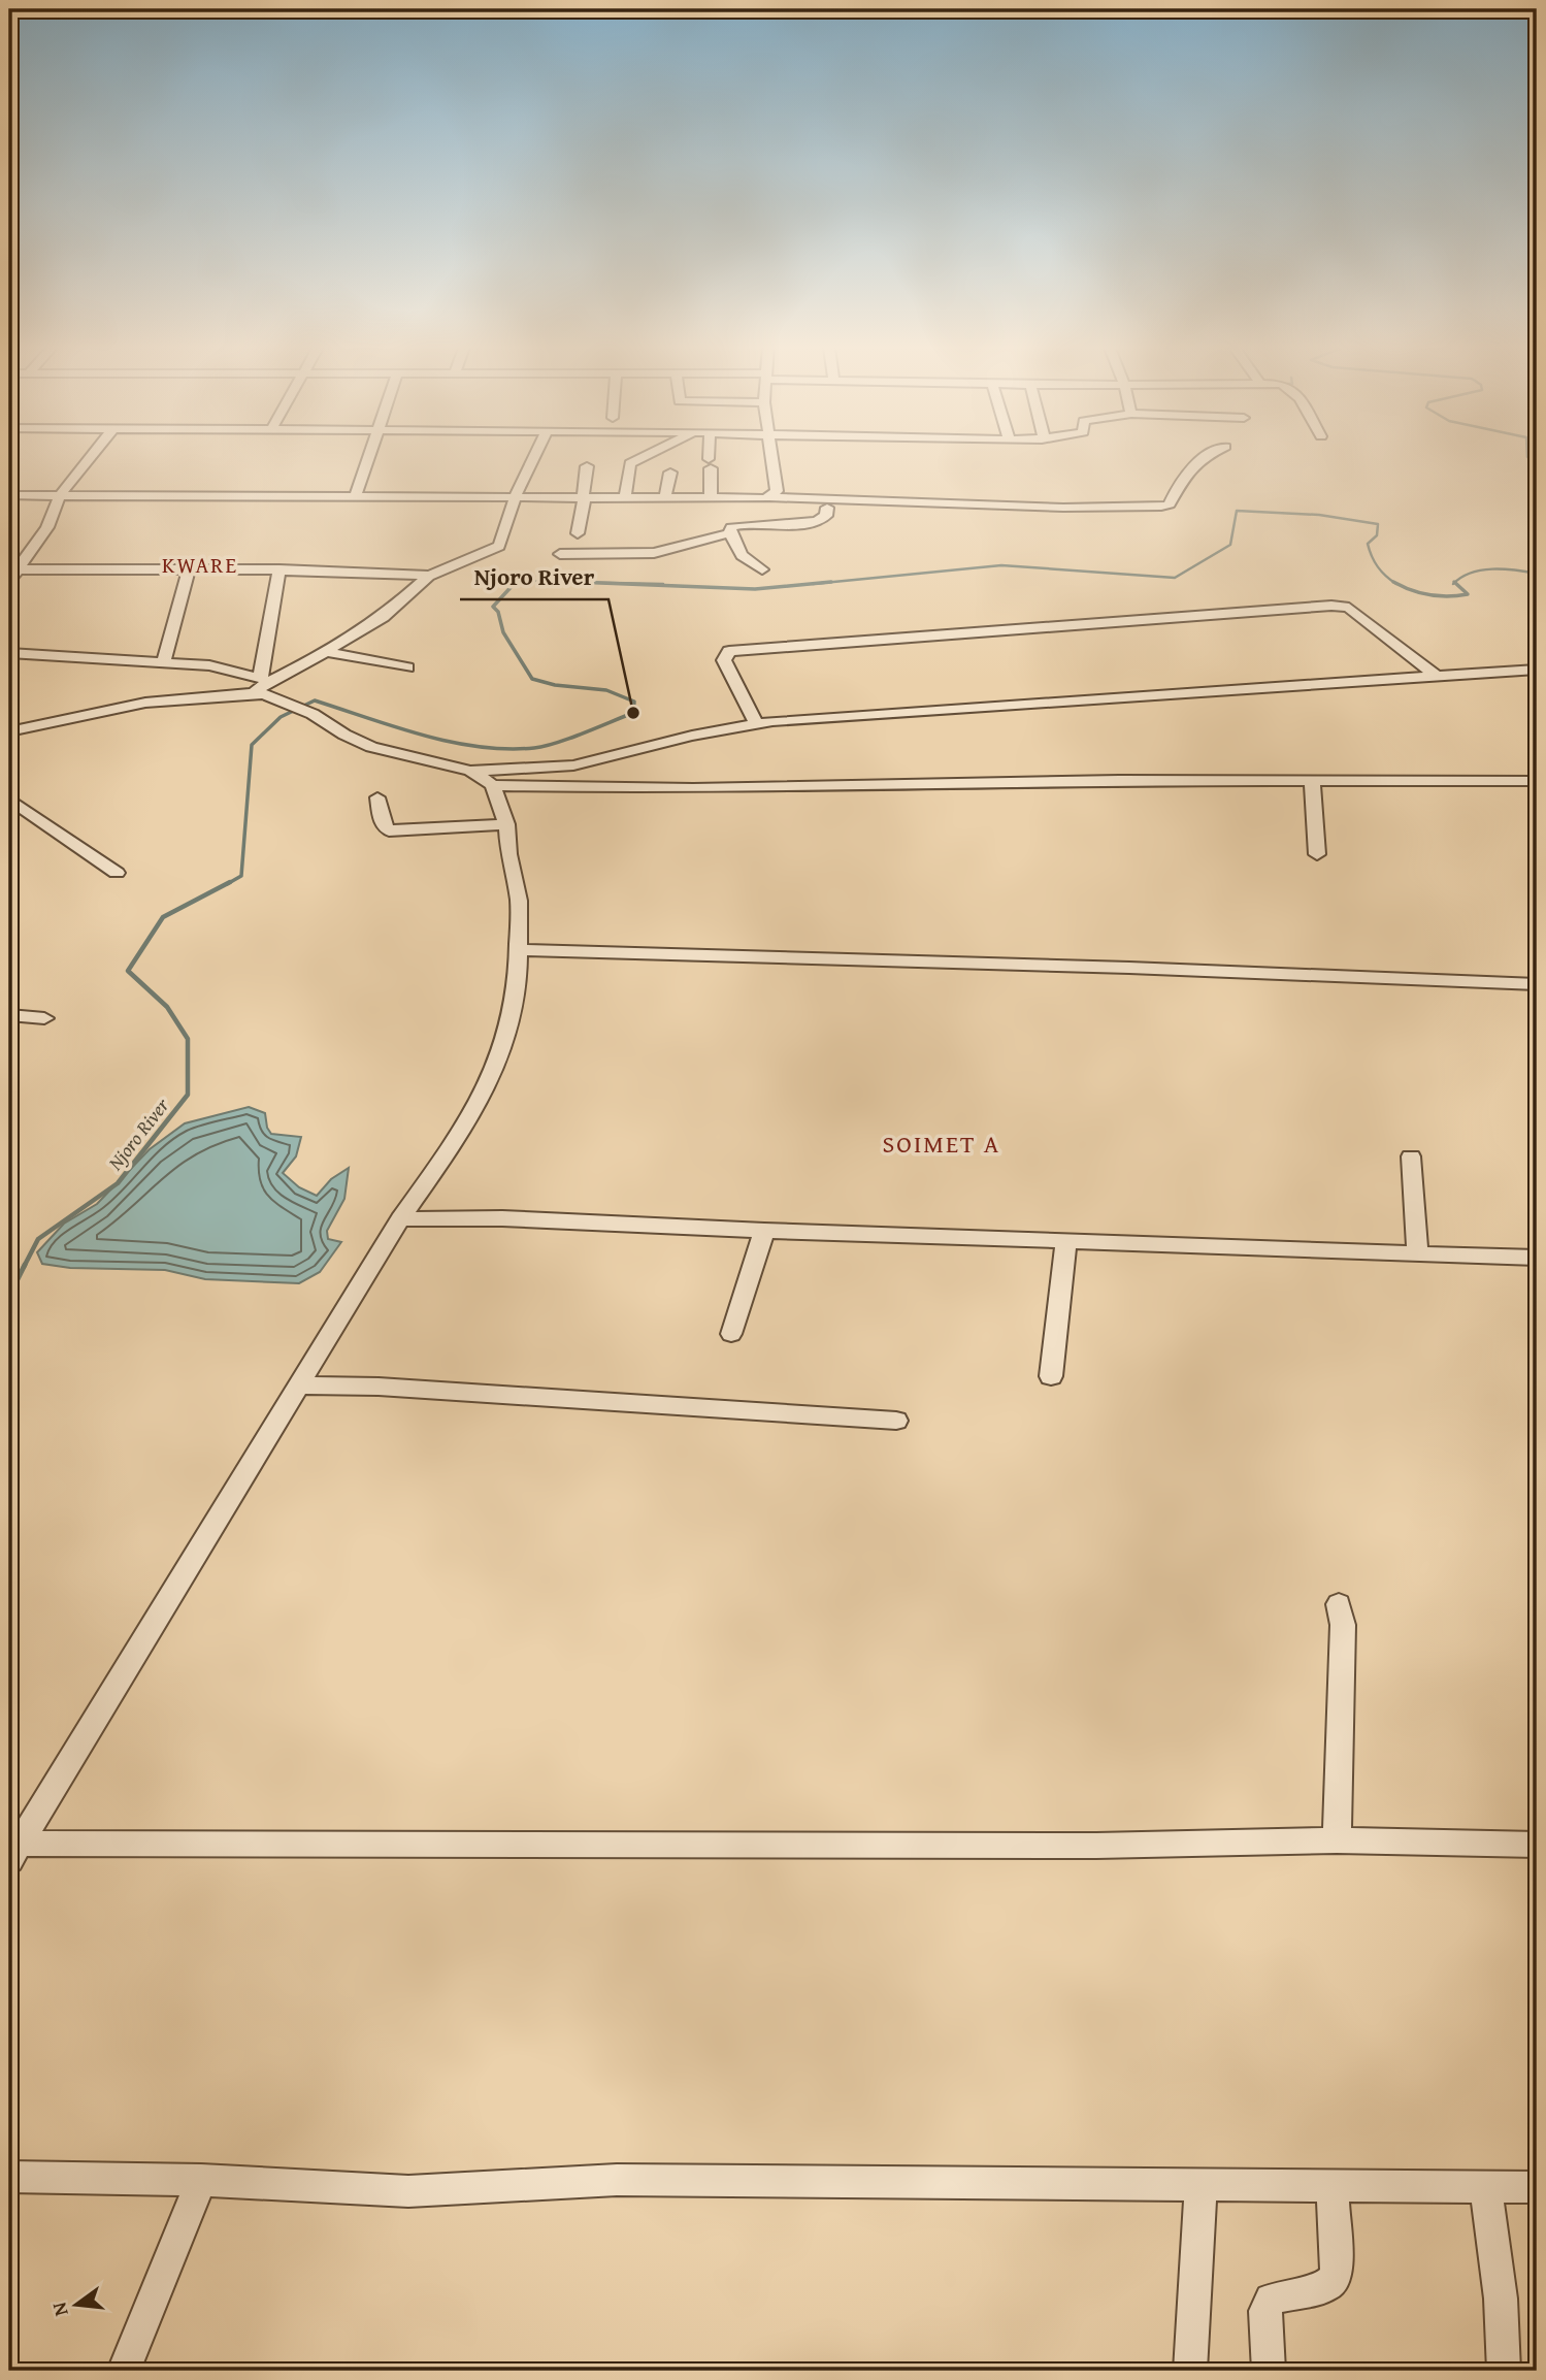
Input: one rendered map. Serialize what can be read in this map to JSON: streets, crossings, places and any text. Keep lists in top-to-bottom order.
{
  "districts": ["KWARE", "SOIMET A"],
  "water": ["Njoro River"],
  "places": ["Njoro River"],
  "north": "left"
}
